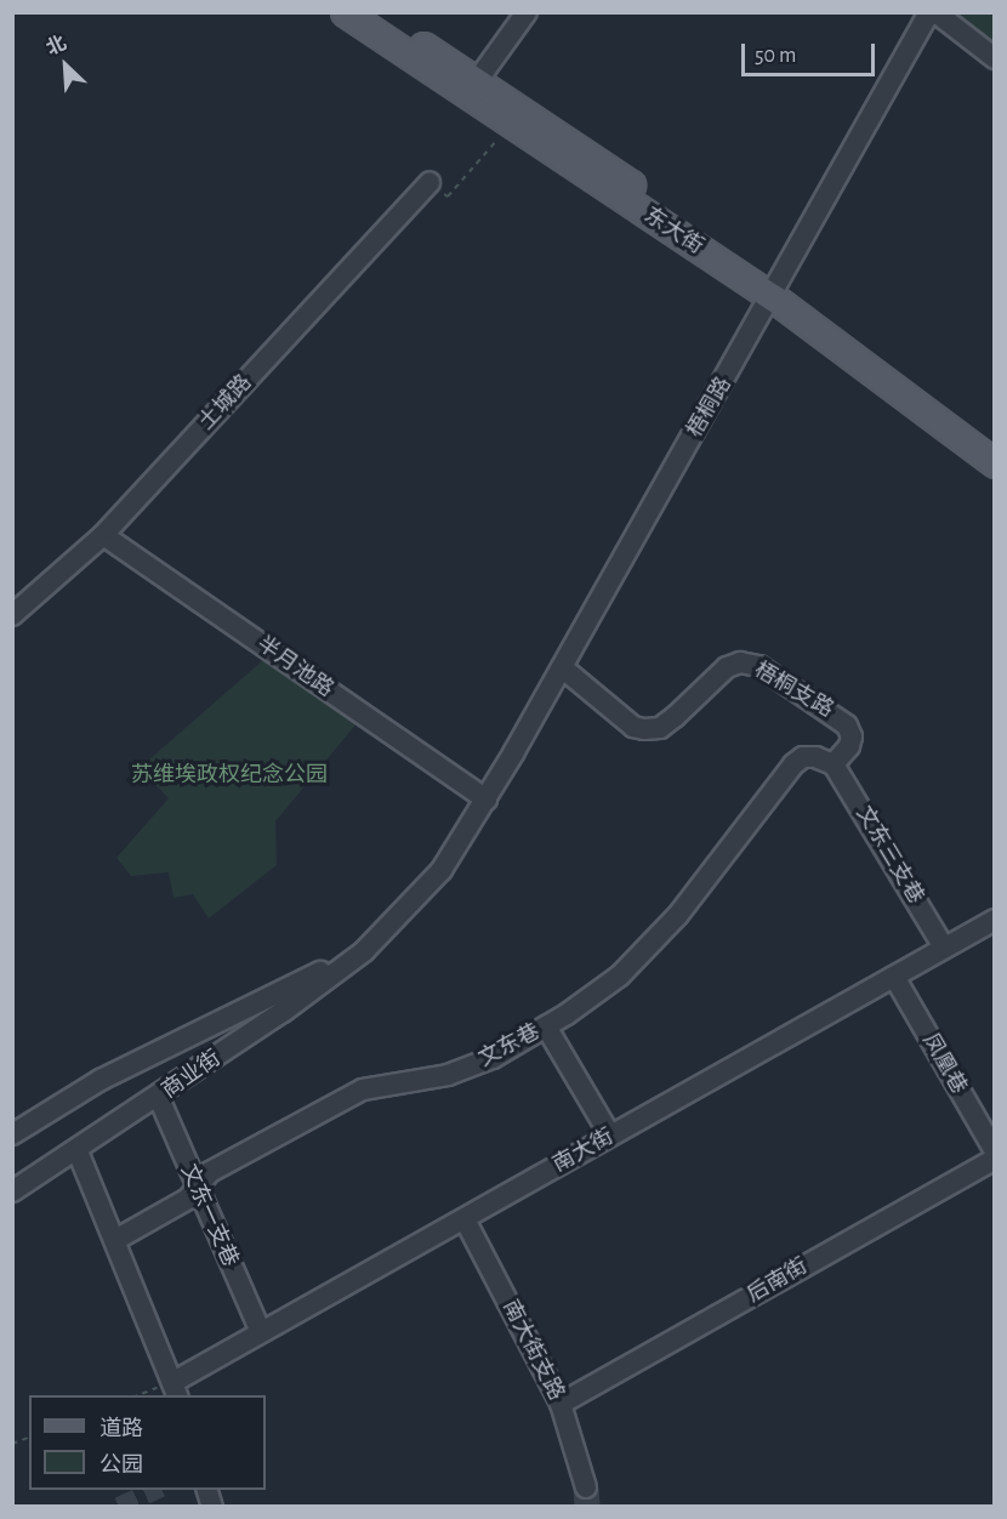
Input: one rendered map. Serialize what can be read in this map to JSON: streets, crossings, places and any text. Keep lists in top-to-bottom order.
{
  "streets": {
    "main road": ["东大街"],
    "street": [
      "土城路",
      "梧桐路",
      "半月池路",
      "梧桐支路",
      "文东三支巷",
      "文东巷",
      "凤凰巷",
      "商业街",
      "南大街",
      "文东一支巷",
      "后南街",
      "南大街支路"
    ]
  },
  "crossings": [
    ["东大街", "梧桐路"],
    ["土城路", "半月池路"],
    ["梧桐路", "半月池路"],
    ["梧桐路", "梧桐支路"],
    ["梧桐路", "商业街"],
    ["半月池路", "商业街"],
    ["梧桐支路", "文东三支巷"],
    ["梧桐支路", "文东巷"],
    ["文东三支巷", "文东巷"],
    ["文东三支巷", "南大街"],
    ["文东巷", "文东一支巷"],
    ["凤凰巷", "南大街"],
    ["商业街", "文东一支巷"],
    ["南大街", "文东一支巷"],
    ["南大街", "南大街支路"],
    ["后南街", "南大街支路"]
  ],
  "parks": ["苏维埃政权纪念公园"],
  "legend": ["道路", "公园"],
  "scale_bar": "50 m",
  "north": "top left"
}
